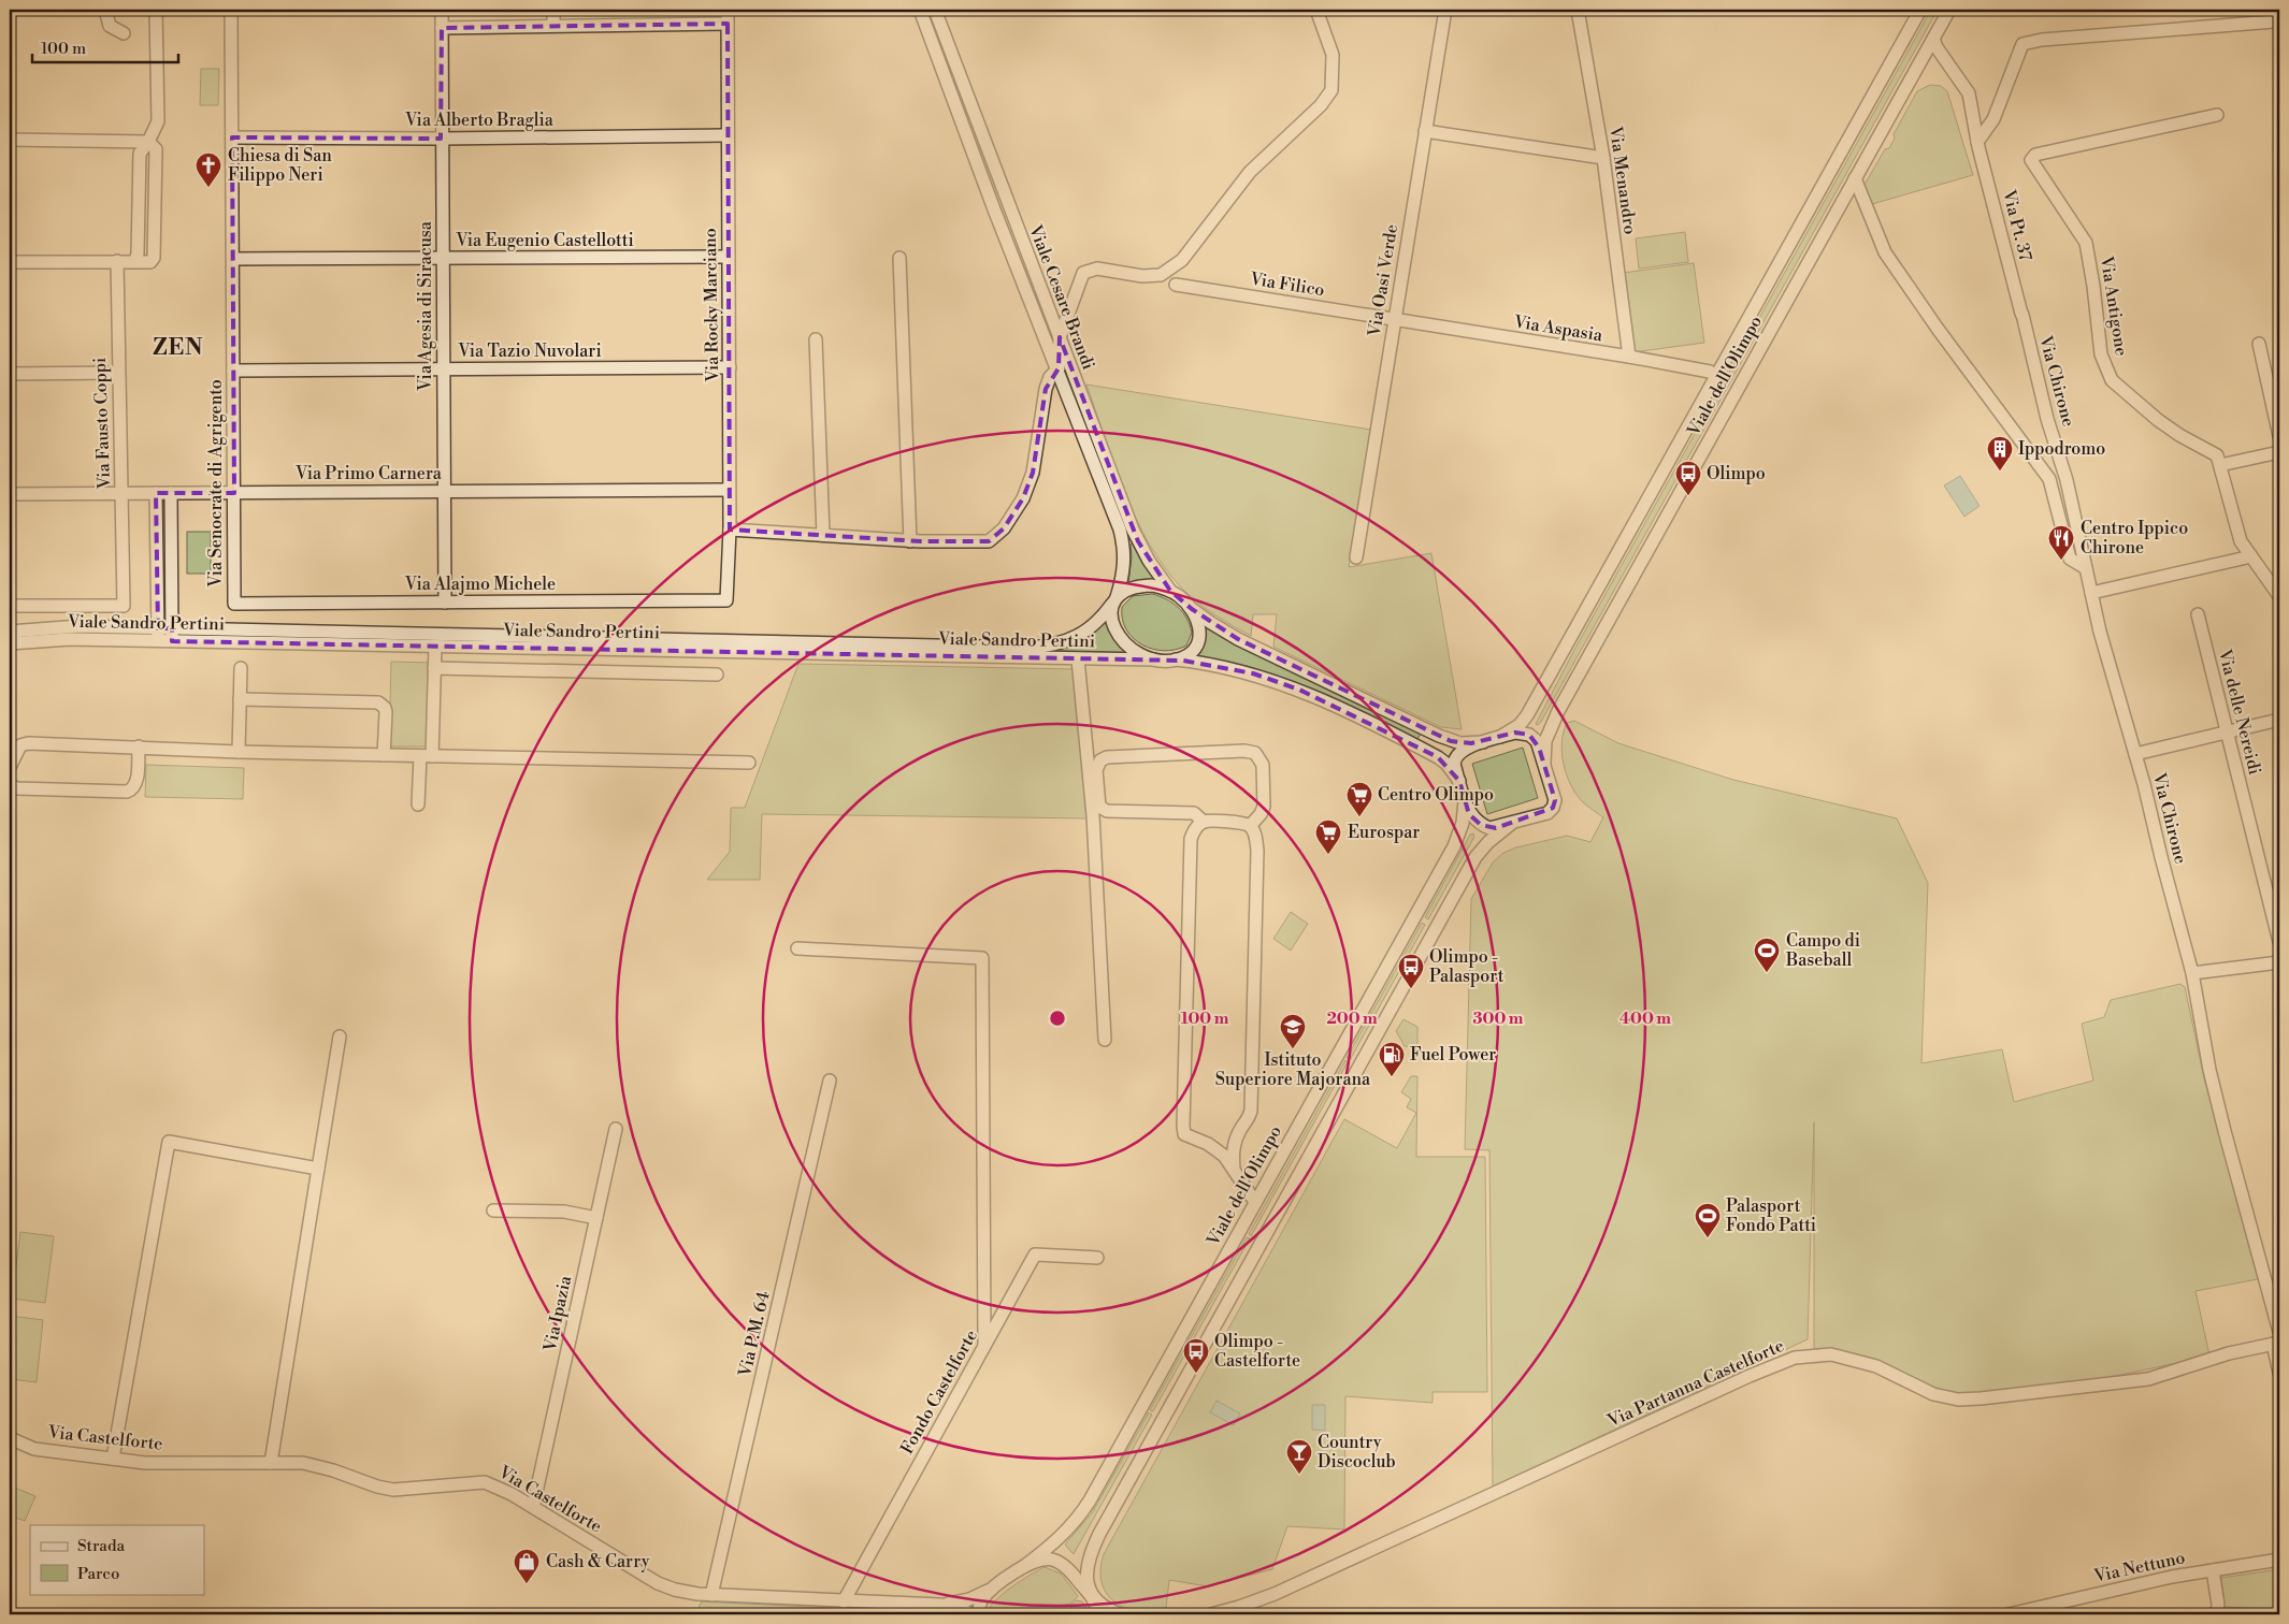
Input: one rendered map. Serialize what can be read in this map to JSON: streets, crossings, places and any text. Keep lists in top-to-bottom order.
{
  "streets": {
    "street": [
      "Via Alberto Braglia",
      "Via Menandro",
      "Via Pt. 37",
      "Via Eugenio Castellotti",
      "Via Oasi Verde",
      "Via Filico",
      "Viale Cesare Brandi",
      "Via Rocky Marciano",
      "Via Agesia di Siracusa",
      "Via Antigone",
      "Via Aspasia",
      "Via Tazio Nuvolari",
      "Viale dell'Olimpo",
      "Via Chirone",
      "Via Fausto Coppi",
      "Via Primo Carnera",
      "Via Senocrate di Agrigento",
      "Via Alajmo Michele",
      "Viale Sandro Pertini",
      "Via delle Nereidi",
      "Via Ipazia",
      "Via P.M. 64",
      "Via Partanna Castelforte",
      "Fondo Castelforte",
      "Via Castelforte",
      "Via Nettuno"
    ]
  },
  "crossings": [
    ["Via Alberto Braglia", "Via Rocky Marciano"],
    ["Via Alberto Braglia", "Via Agesia di Siracusa"],
    ["Via Alberto Braglia", "Via Senocrate di Agrigento"],
    ["Via Menandro", "Via Aspasia"],
    ["Via Pt. 37", "Via Chirone"],
    ["Via Eugenio Castellotti", "Via Rocky Marciano"],
    ["Via Eugenio Castellotti", "Via Agesia di Siracusa"],
    ["Via Eugenio Castellotti", "Via Senocrate di Agrigento"],
    ["Via Oasi Verde", "Via Filico"],
    ["Via Oasi Verde", "Via Aspasia"],
    ["Via Filico", "Via Aspasia"],
    ["Viale Cesare Brandi", "Viale Sandro Pertini"],
    ["Via Rocky Marciano", "Via Tazio Nuvolari"],
    ["Via Rocky Marciano", "Via Primo Carnera"],
    ["Via Rocky Marciano", "Via Alajmo Michele"],
    ["Via Agesia di Siracusa", "Via Tazio Nuvolari"],
    ["Via Agesia di Siracusa", "Via Primo Carnera"],
    ["Via Agesia di Siracusa", "Via Alajmo Michele"],
    ["Via Aspasia", "Viale dell'Olimpo"],
    ["Via Tazio Nuvolari", "Via Senocrate di Agrigento"],
    ["Viale dell'Olimpo", "Via Castelforte"],
    ["Via Fausto Coppi", "Via Primo Carnera"],
    ["Via Primo Carnera", "Via Senocrate di Agrigento"],
    ["Via Senocrate di Agrigento", "Via Alajmo Michele"],
    ["Via Ipazia", "Via Castelforte"],
    ["Via P.M. 64", "Via Castelforte"],
    ["Fondo Castelforte", "Via Castelforte"]
  ],
  "districts": ["ZEN"],
  "places": {
    "church": ["Chiesa di San Filippo Neri"],
    "building": ["Ippodromo"],
    "bus stop": ["Olimpo", "Olimpo - Palasport", "Olimpo - Castelforte"],
    "restaurant": ["Centro Ippico Chirone"],
    "supermarket": ["Centro Olimpo", "Eurospar"],
    "sports": ["Campo di Baseball", "Palasport Fondo Patti"],
    "school or university": ["Istituto Superiore Majorana"],
    "fuel station": ["Fuel Power"],
    "bar": ["Country Discoclub"],
    "shop": ["Cash & Carry"]
  },
  "legend": ["Strada", "Parco"],
  "scale_bar": "100 m",
  "rings": [
    "100 m",
    "200 m",
    "300 m",
    "400 m"
  ]
}
